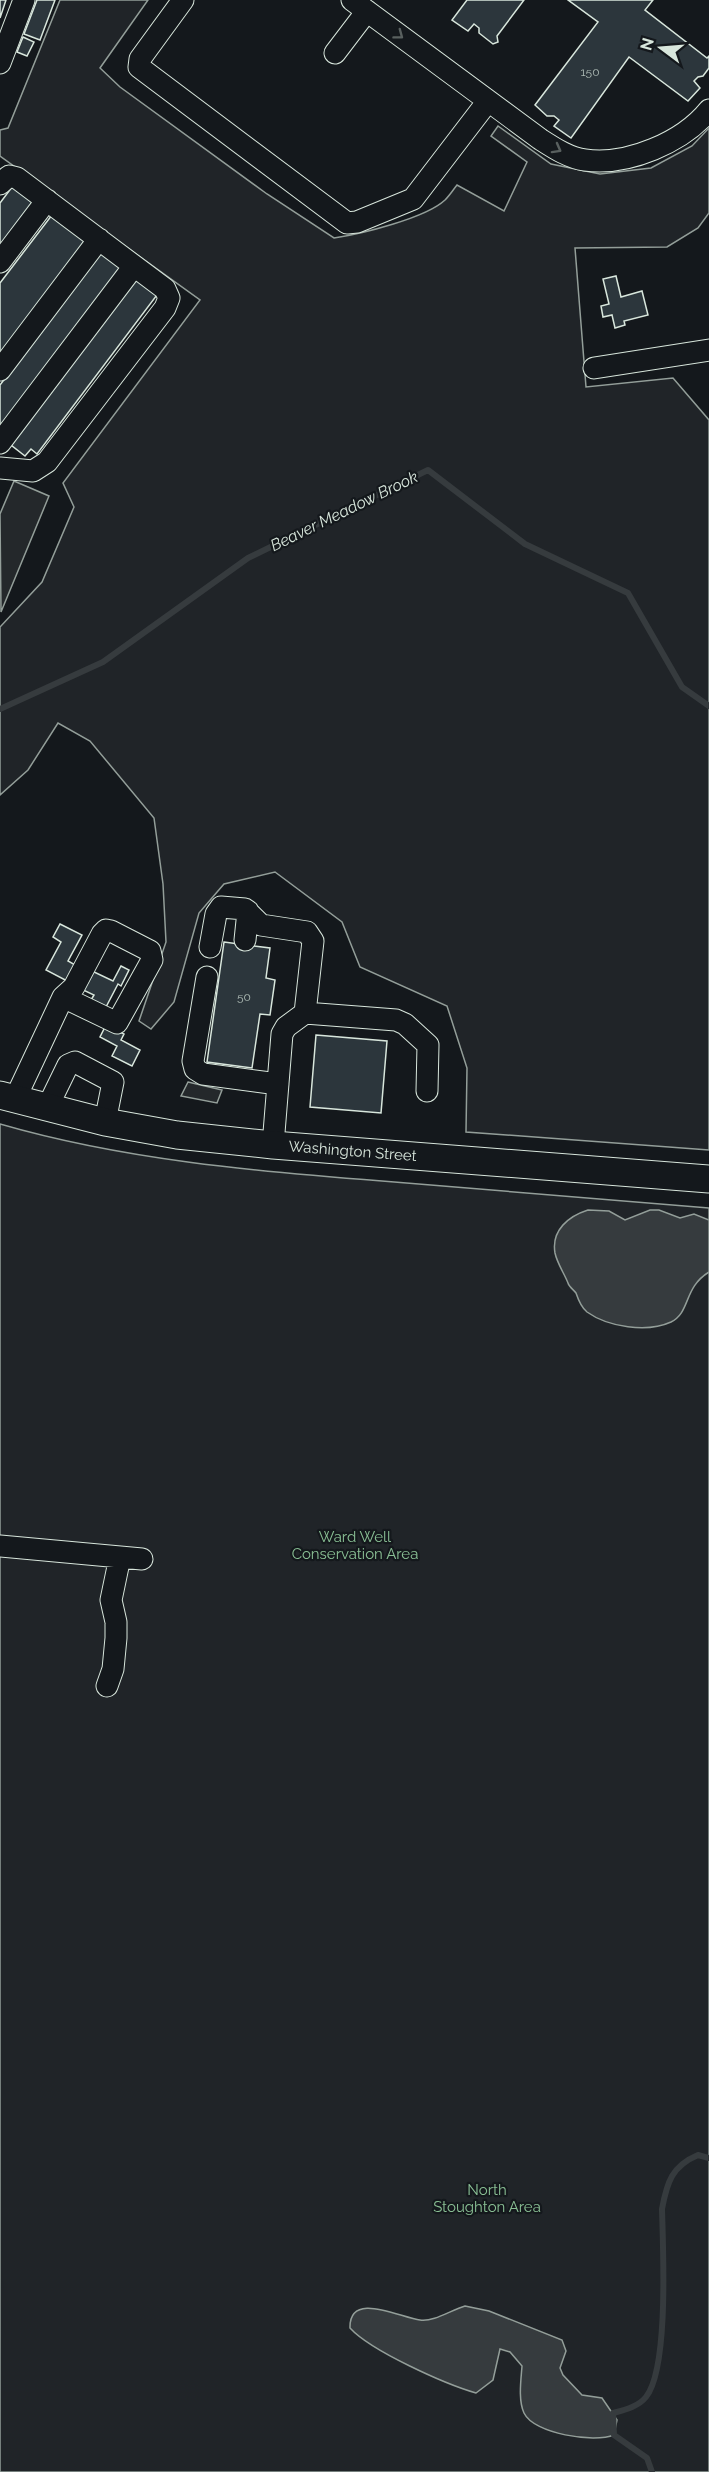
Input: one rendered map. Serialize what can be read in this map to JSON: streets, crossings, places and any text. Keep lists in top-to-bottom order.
{
  "streets": {
    "main road": ["Washington Street"]
  },
  "water": ["Beaver Meadow Brook"],
  "parks": ["Ward Well Conservation Area", "North Stoughton Area"],
  "house_numbers": ["150", "50"],
  "north": "left"
}
